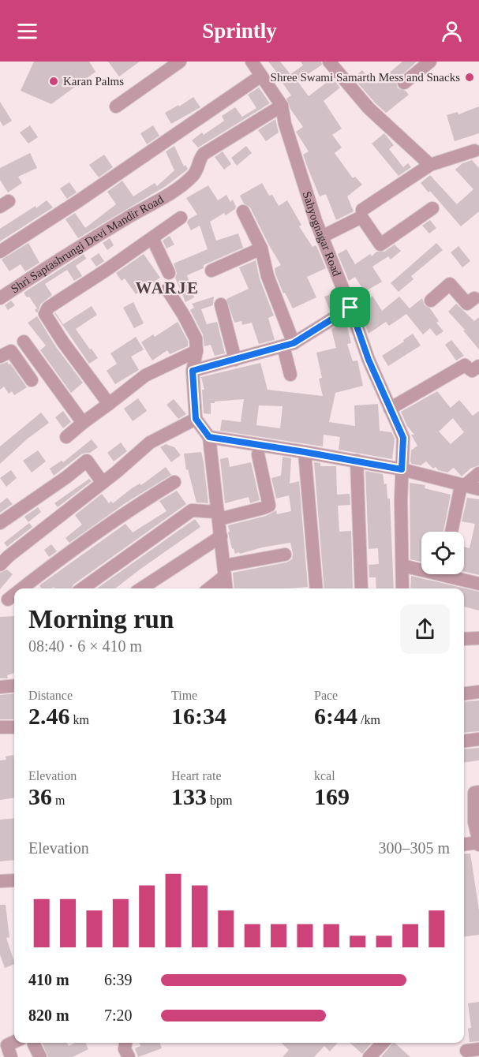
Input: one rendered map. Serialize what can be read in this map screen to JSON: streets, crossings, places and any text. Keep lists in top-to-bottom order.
{
  "streets": {
    "street": ["Sahyognagar Road", "Shri Saptashrungi Devi Mandir Road"]
  },
  "crossings": [
    ["Sahyognagar Road", "Shri Saptashrungi Devi Mandir Road"]
  ],
  "districts": ["WARJE"],
  "places": ["Shree Swami Samarth Mess and Snacks", "Karan Palms"],
  "page": {
    "header": "Sprintly",
    "heading": ["Morning run", "08:40 · 6 × 410 m"],
    "stats": [
      ["Distance", "2.46 km"],
      ["Time", "16:34"],
      ["Pace", "6:44 /km"],
      ["Elevation", "36 m"],
      ["Heart rate", "133 bpm"],
      ["kcal", "169"]
    ],
    "chart": ["Elevation", "300–305 m"],
    "list": [
      {
        "name": "410 m",
        "note": "6:39"
      },
      {
        "name": "820 m",
        "note": "7:20"
      }
    ]
  }
}
